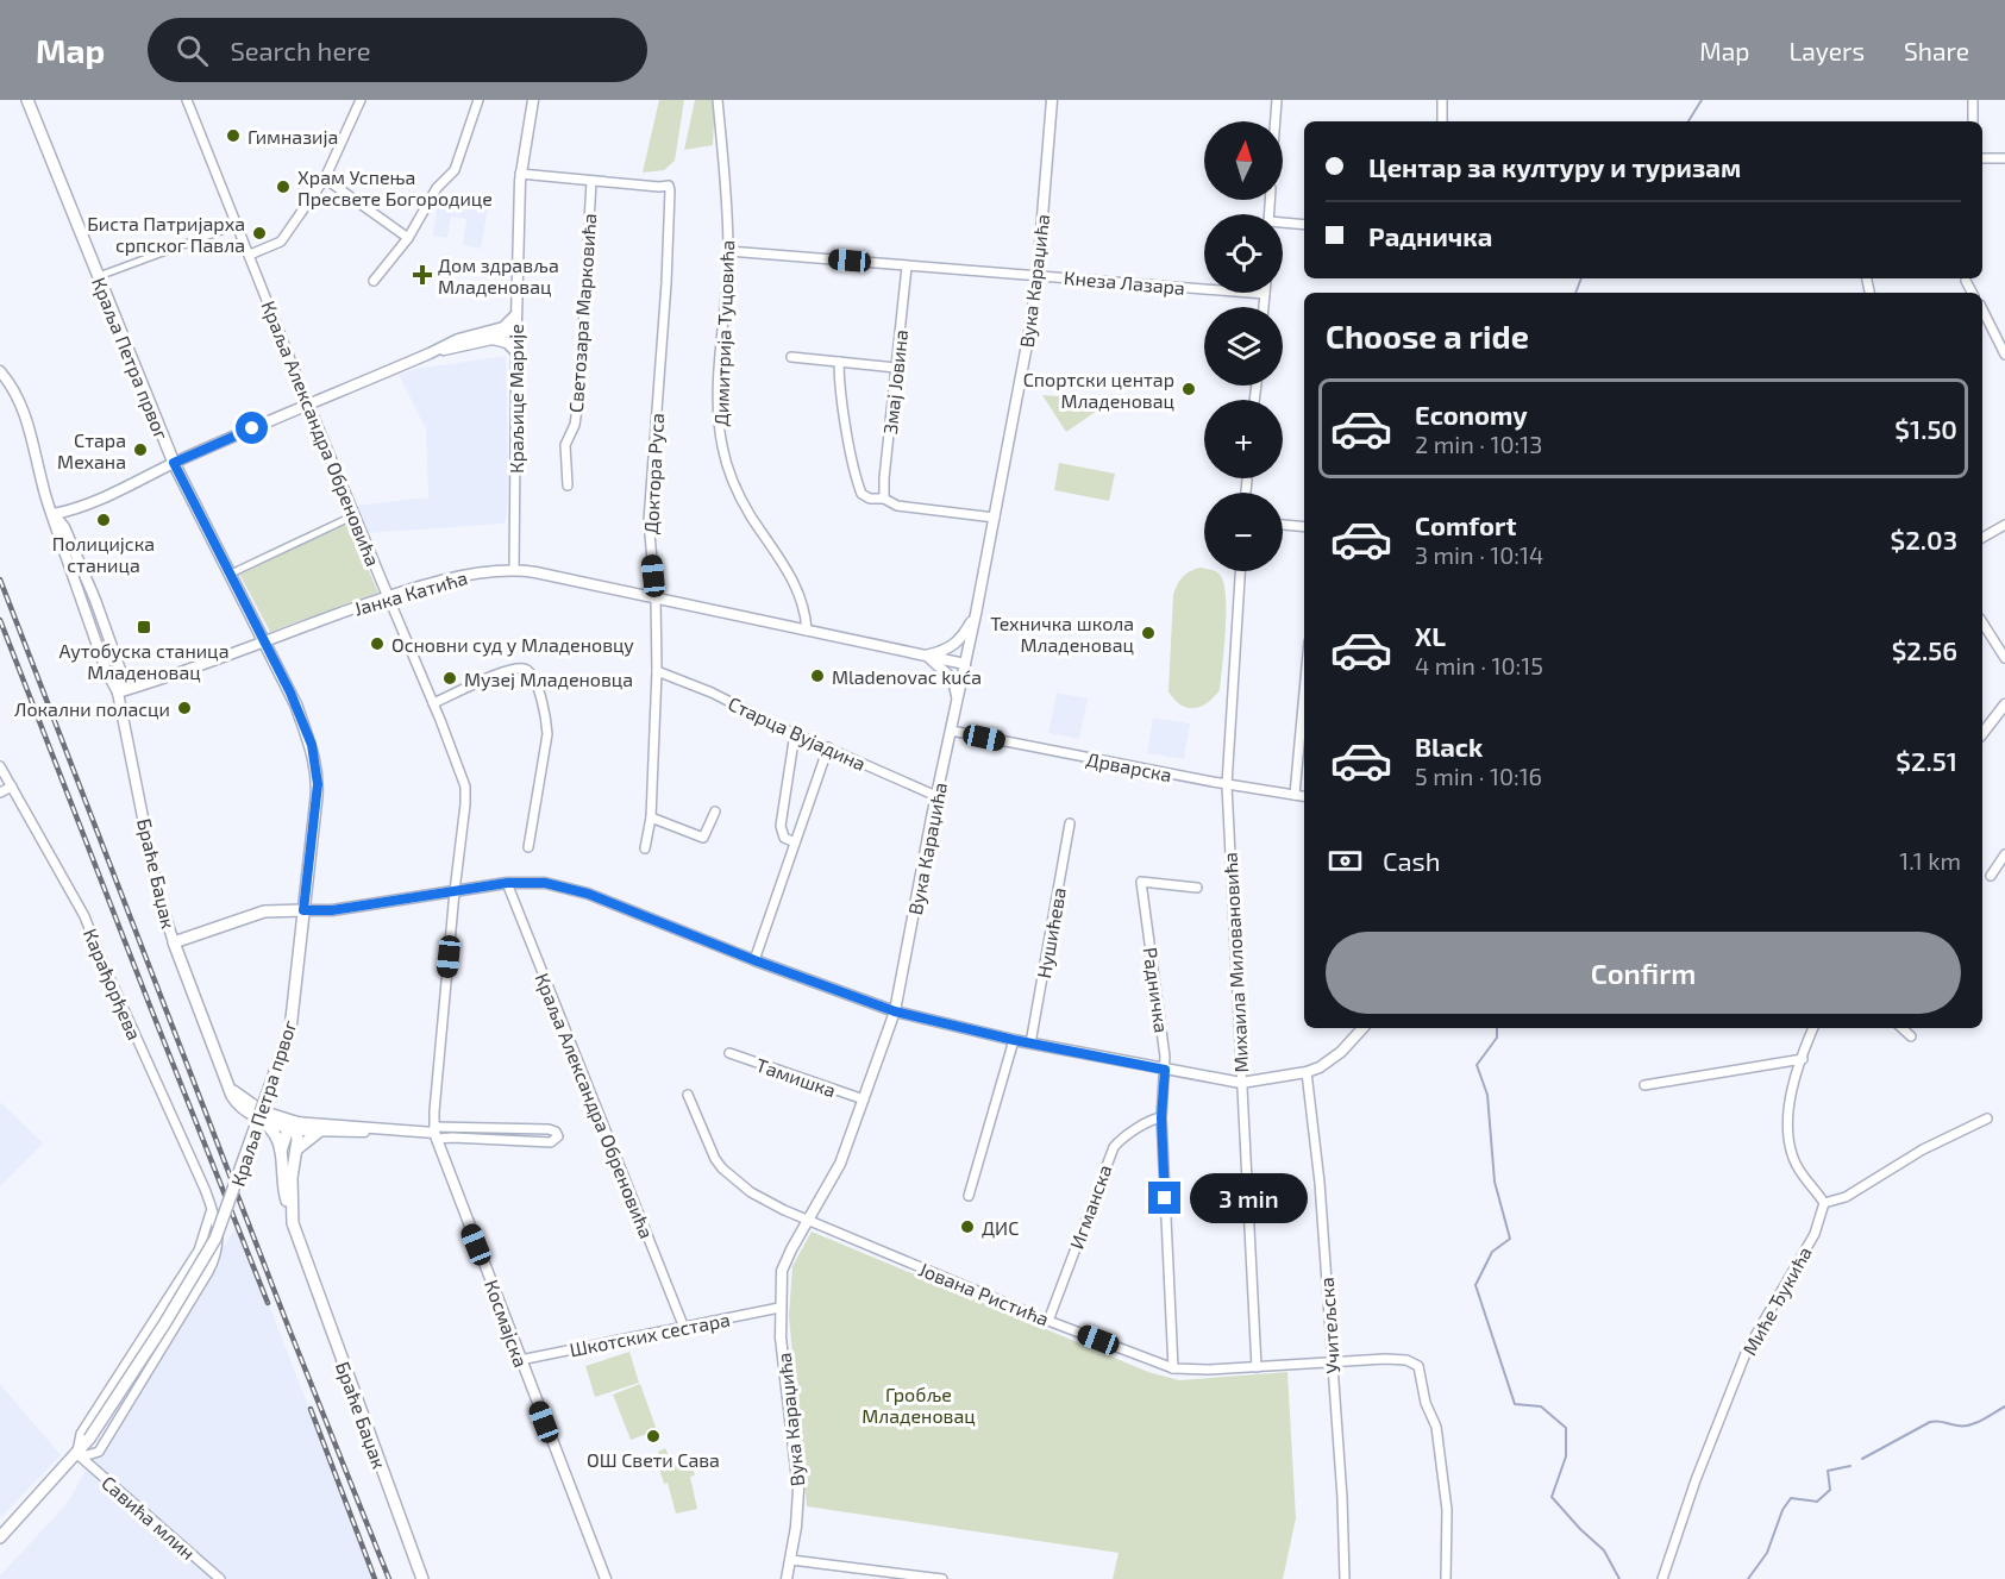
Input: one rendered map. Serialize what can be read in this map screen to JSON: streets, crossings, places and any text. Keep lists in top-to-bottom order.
{
  "streets": {
    "main road": ["Краља Петра првог", "Браће Баџак"],
    "street": [
      "Вука Караџића",
      "Кнеза Лазара",
      "Светозара Марковића",
      "Димитрија Туцовића",
      "Змај Јовина",
      "Краљице Марије",
      "Краља Александра Обреновића",
      "Доктора Руса",
      "Јанка Катића",
      "Старца Вујадина",
      "Дрварска",
      "Нушићева",
      "Михаила Миловановића",
      "Карађорђева",
      "Радничка",
      "Тамишка",
      "Игманска",
      "Јована Ристића",
      "Миће Ђукића",
      "Космајска",
      "Учитељска",
      "Шкотских сестара",
      "Савића млин"
    ]
  },
  "crossings": [
    ["Вука Караџића", "Кнеза Лазара"],
    ["Вука Караџића", "Јанка Катића"],
    ["Вука Караџића", "Старца Вујадина"],
    ["Вука Караџића", "Дрварска"],
    ["Вука Караџића", "Тамишка"],
    ["Вука Караџића", "Јована Ристића"],
    ["Вука Караџића", "Шкотских сестара"],
    ["Кнеза Лазара", "Димитрија Туцовића"],
    ["Кнеза Лазара", "Змај Јовина"],
    ["Светозара Марковића", "Доктора Руса"],
    ["Димитрија Туцовића", "Јанка Катића"],
    ["Краља Петра првог", "Јанка Катића"],
    ["Краља Петра првог", "Карађорђева"],
    ["Краља Петра првог", "Савића млин"],
    ["Краљице Марије", "Јанка Катића"],
    ["Краља Александра Обреновића", "Јанка Катића"],
    ["Краља Александра Обреновића", "Космајска"],
    ["Краља Александра Обреновића", "Шкотских сестара"],
    ["Доктора Руса", "Јанка Катића"],
    ["Доктора Руса", "Старца Вујадина"],
    ["Јанка Катића", "Браће Баџак"],
    ["Дрварска", "Михаила Миловановића"],
    ["Михаила Миловановића", "Јована Ристића"],
    ["Карађорђева", "Савића млин"],
    ["Радничка", "Игманска"],
    ["Радничка", "Јована Ристића"],
    ["Игманска", "Јована Ристића"],
    ["Јована Ристића", "Учитељска"],
    ["Космајска", "Шкотских сестара"]
  ],
  "parks": ["Гробље Младеновац"],
  "places": {
    "other": [
      "Гимназија",
      "Храм Успења Пресвете Богородице",
      "Биста Патријарха српског Павла",
      "Спортски центар Младеновац",
      "Стара Механа",
      "Полицијска станица",
      "Техничка школа Младеновац",
      "Основни суд у Младеновцу",
      "Mladenovac kuća",
      "Музеј Младеновца",
      "Локални поласци",
      "ДИС",
      "ОШ Свети Сава"
    ],
    "health": ["Дом здравља Младеновац"],
    "transit": ["Аутобуска станица Младеновац"]
  },
  "north": "top",
  "page": {
    "header": "Map",
    "search": "Search here",
    "nav": ["Map", "Layers", "Share"],
    "map_buttons": ["+", "−"],
    "banner": ["Центар за културу и туризам", "Радничка"],
    "heading": "Choose a ride",
    "list": [
      {
        "name": "Economy",
        "note": "2 min · 10:13",
        "value": "$1.50"
      },
      {
        "name": "Comfort",
        "note": "3 min · 10:14",
        "value": "$2.03"
      },
      {
        "name": "XL",
        "note": "4 min · 10:15",
        "value": "$2.56"
      },
      {
        "name": "Black",
        "note": "5 min · 10:16",
        "value": "$2.51"
      }
    ],
    "pay": ["Cash", "1.1 km"],
    "buttons": "Confirm",
    "bubble": "3 min"
  }
}
